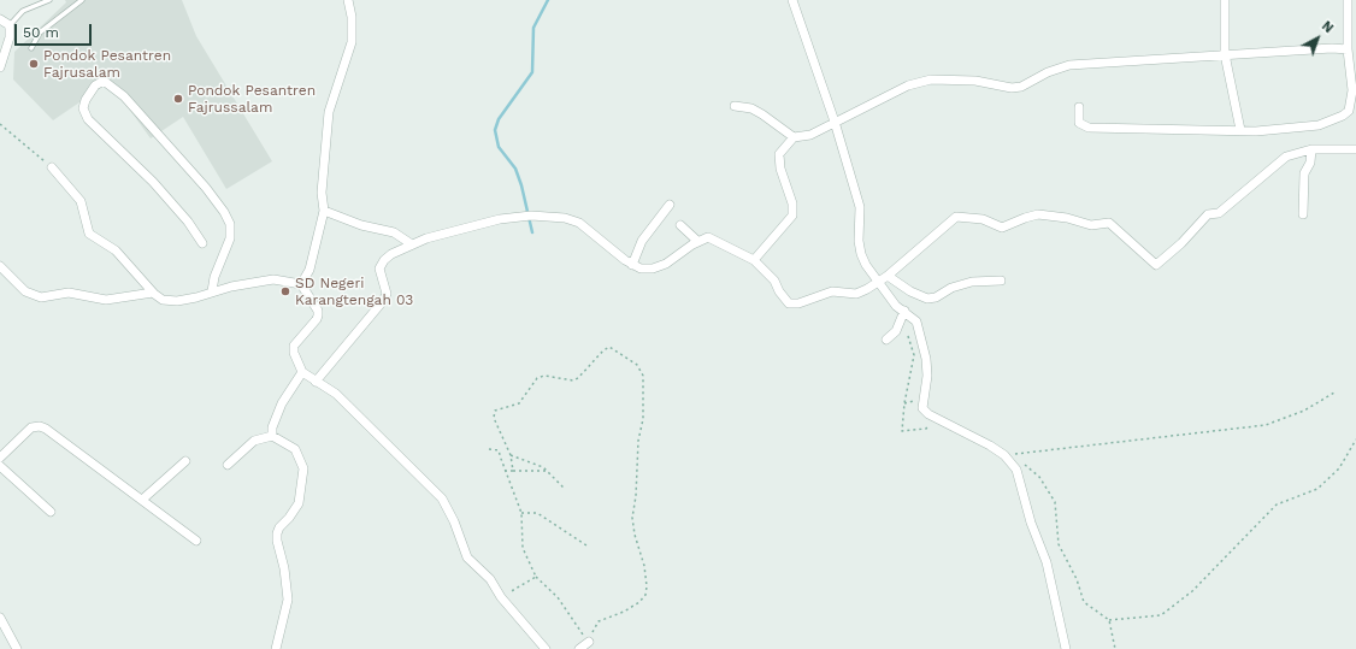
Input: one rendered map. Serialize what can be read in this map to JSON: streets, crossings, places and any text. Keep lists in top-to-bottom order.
{
  "places": ["Pondok Pesantren Fajrusalam", "Pondok Pesantren Fajrussalam", "SD Negeri Karangtengah 03"],
  "scale_bar": "50 m",
  "north": "top right"
}
